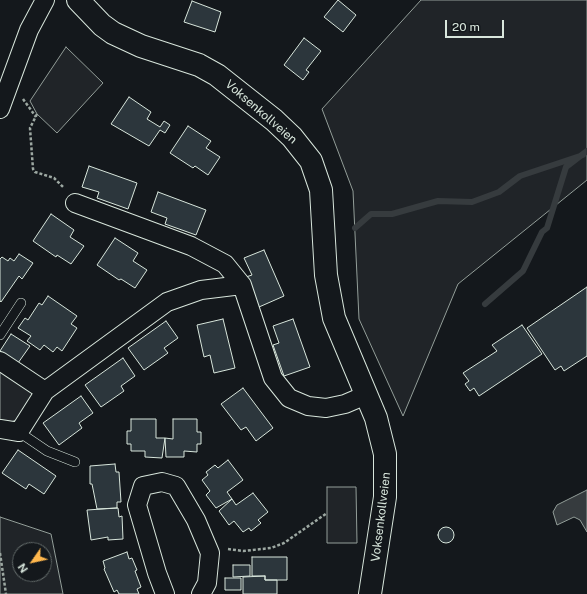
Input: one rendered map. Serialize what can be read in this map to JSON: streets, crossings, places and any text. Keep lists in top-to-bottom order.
{
  "streets": {
    "street": ["Voksenkollveien"]
  },
  "scale_bar": "20 m",
  "north": "bottom left"
}
